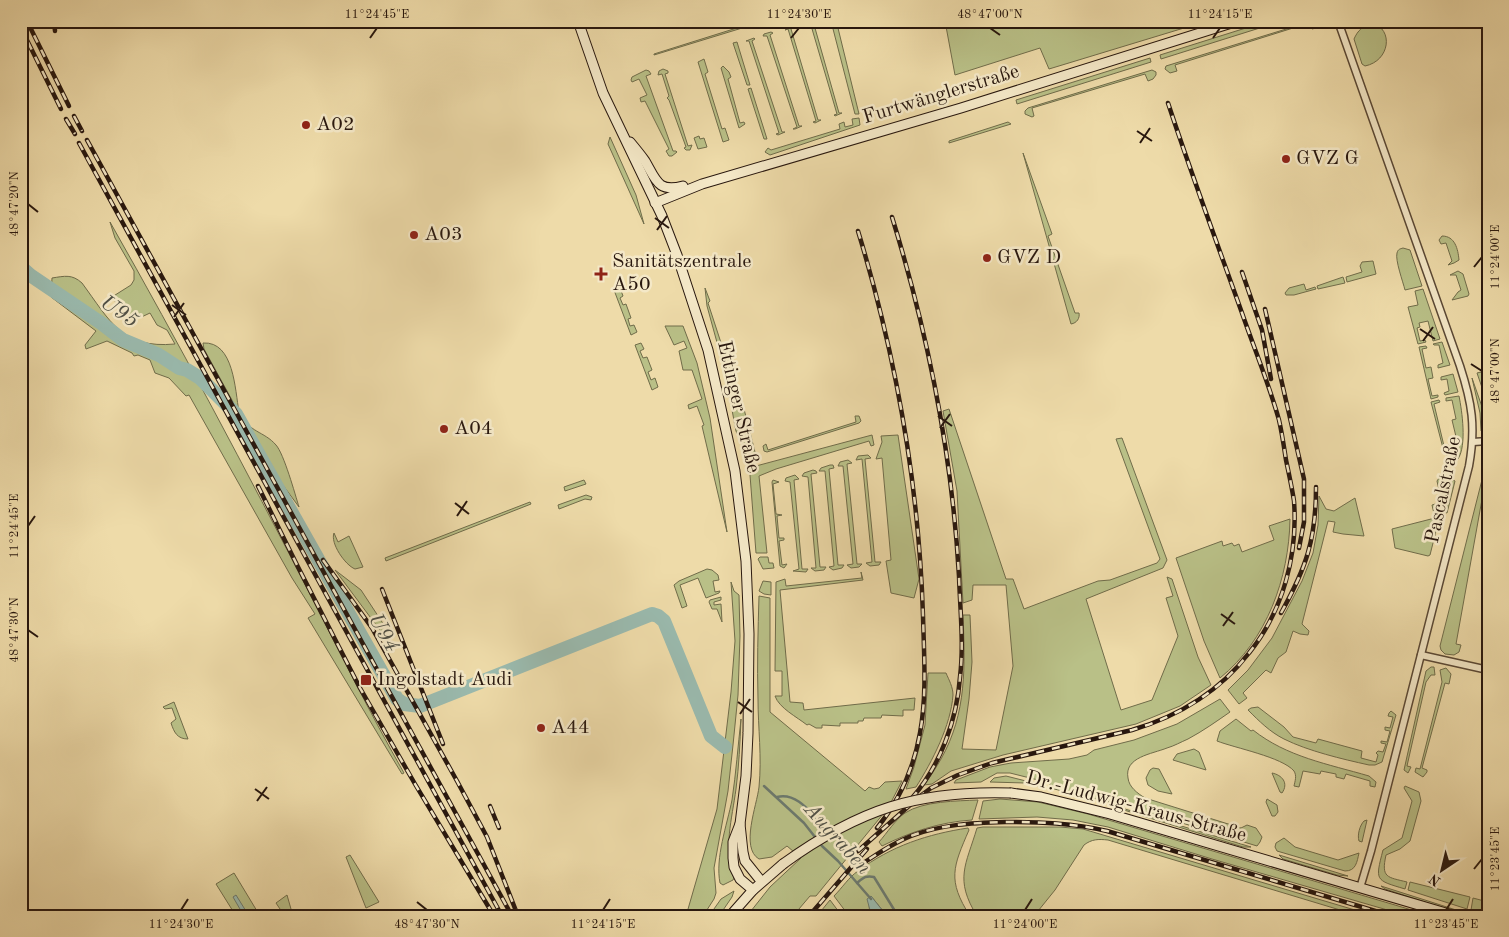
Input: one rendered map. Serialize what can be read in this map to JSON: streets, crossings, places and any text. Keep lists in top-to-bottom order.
{
  "streets": {
    "main road": ["Furtwänglerstraße", "Ettinger Straße", "Dr.-Ludwig-Kraus-Straße"],
    "street": ["Pascalstraße"]
  },
  "crossings": [
    ["Furtwänglerstraße", "Ettinger Straße"],
    ["Ettinger Straße", "Dr.-Ludwig-Kraus-Straße"],
    ["Pascalstraße", "Dr.-Ludwig-Kraus-Straße"]
  ],
  "water": ["U95", "U94", "Augraben"],
  "places": {
    "other": [
      "A02",
      "GVZ G",
      "A03",
      "GVZ D",
      "A04",
      "A44"
    ],
    "health": ["Sanitätszentrale A50"],
    "transit": ["Ingolstadt Audi"]
  },
  "north": "bottom left",
  "coordinates": [
    "11°24'45\"E",
    "11°24'30\"E",
    "48°47'00\"N",
    "11°24'15\"E",
    "48°47'20\"N",
    "11°24'00\"E",
    "48°47'30\"N",
    "11°23'45\"E"
  ]
}
